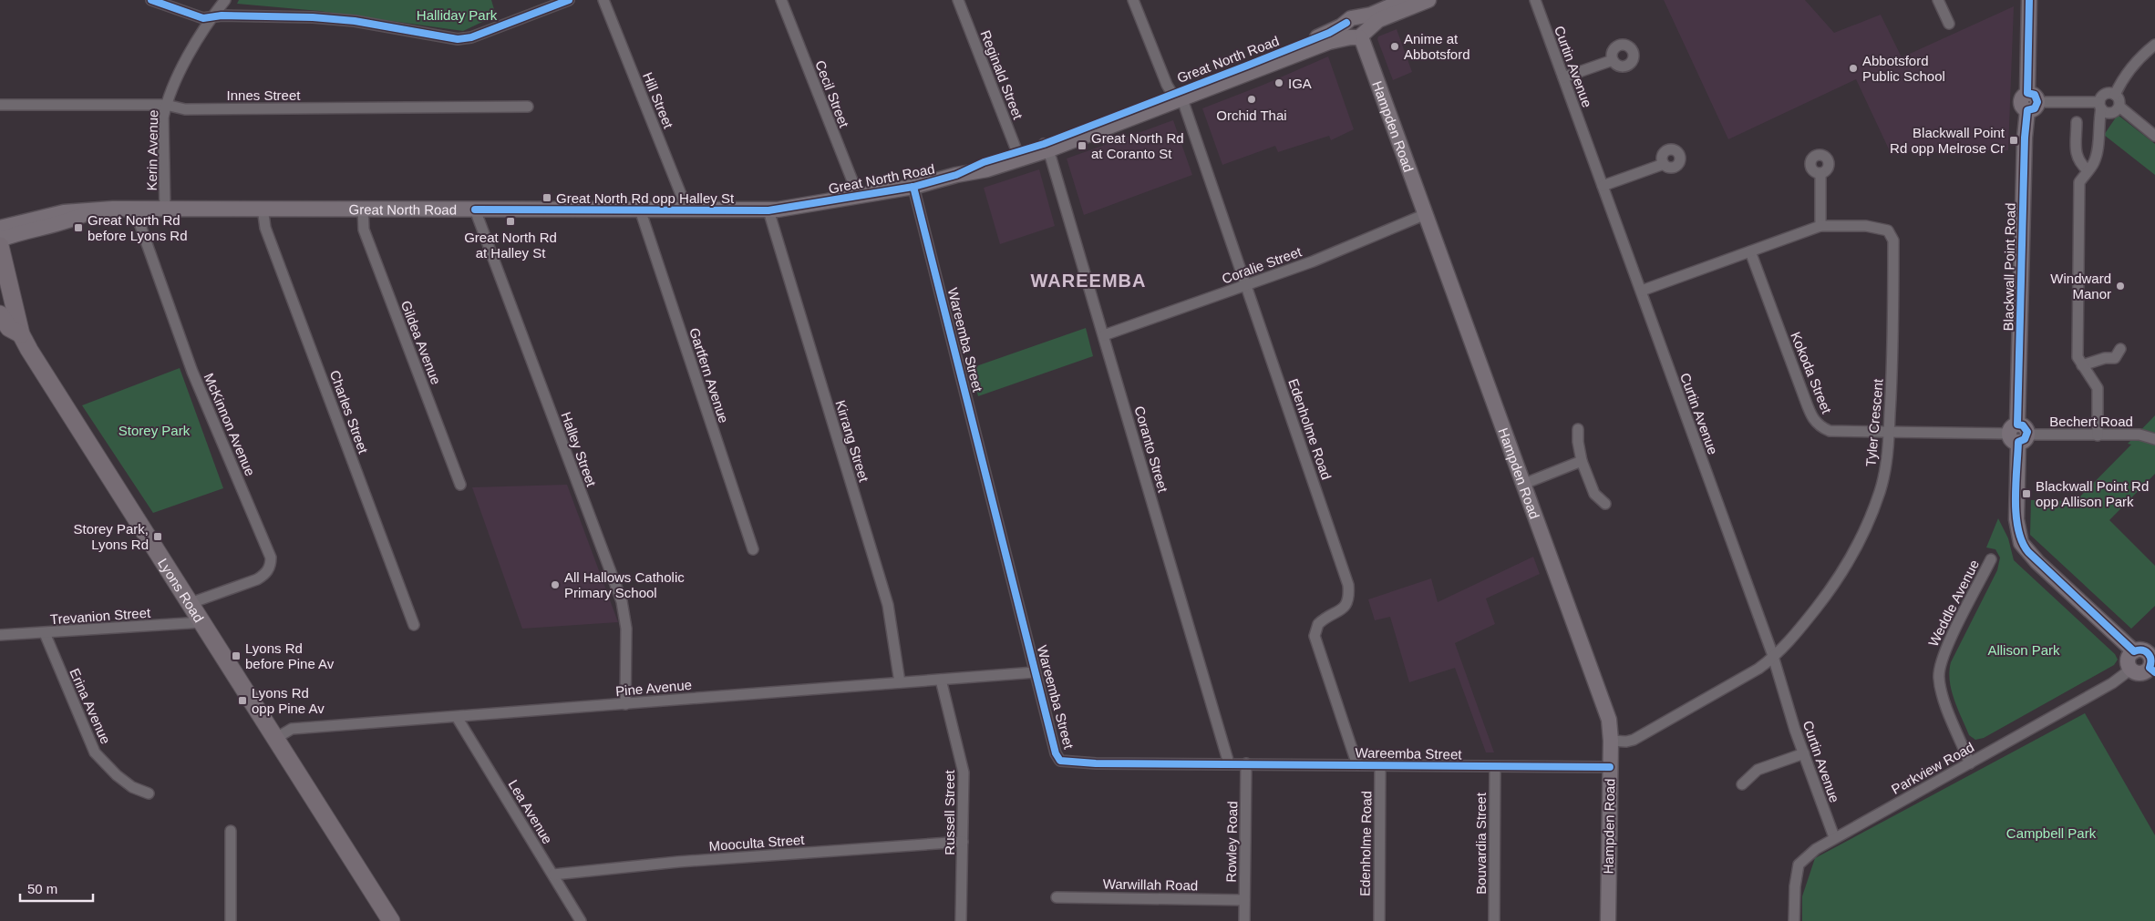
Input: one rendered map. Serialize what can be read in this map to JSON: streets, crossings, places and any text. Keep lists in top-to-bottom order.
{
  "streets": {
    "main road": [
      "Great North Road",
      "Hampden Road",
      "Blackwall Point Road",
      "Lyons Road"
    ],
    "street": [
      "Curtin Avenue",
      "Reginald Street",
      "Cecil Street",
      "Innes Street",
      "Hill Street",
      "Kerin Avenue",
      "Coralie Street",
      "Wareemba Street",
      "Gildea Avenue",
      "Kokoda Street",
      "Gartfern Avenue",
      "Charles Street",
      "Bechert Road",
      "Tyler Crescent",
      "McKinnon Avenue",
      "Edenholme Road",
      "Kirrang Street",
      "Halley Street",
      "Coranto Street",
      "Weddle Avenue",
      "Trevanion Street",
      "Pine Avenue",
      "Erina Avenue",
      "Parkview Road",
      "Lea Avenue",
      "Russell Street",
      "Rowley Road",
      "Mooculta Street",
      "Bouvardia Street",
      "Warwillah Road"
    ]
  },
  "crossings": [
    ["Great North Road", "Reginald Street"],
    ["Great North Road", "Cecil Street"],
    ["Great North Road", "Hill Street"],
    ["Great North Road", "Hampden Road"],
    ["Great North Road", "Kerin Avenue"],
    ["Great North Road", "Wareemba Street"],
    ["Great North Road", "Gildea Avenue"],
    ["Great North Road", "Gartfern Avenue"],
    ["Great North Road", "Charles Street"],
    ["Great North Road", "McKinnon Avenue"],
    ["Great North Road", "Edenholme Road"],
    ["Great North Road", "Kirrang Street"],
    ["Great North Road", "Halley Street"],
    ["Great North Road", "Coranto Street"],
    ["Curtin Avenue", "Tyler Crescent"],
    ["Curtin Avenue", "Parkview Road"],
    ["Innes Street", "Kerin Avenue"],
    ["Hampden Road", "Coralie Street"],
    ["Hampden Road", "Wareemba Street"],
    ["Hampden Road", "Tyler Crescent"],
    ["Coralie Street", "Edenholme Road"],
    ["Coralie Street", "Coranto Street"],
    ["Blackwall Point Road", "Kokoda Street"],
    ["Blackwall Point Road", "Bechert Road"],
    ["Blackwall Point Road", "Parkview Road"],
    ["Wareemba Street", "Edenholme Road"],
    ["Wareemba Street", "Coranto Street"],
    ["Wareemba Street", "Pine Avenue"],
    ["Wareemba Street", "Rowley Road"],
    ["Wareemba Street", "Bouvardia Street"],
    ["Kokoda Street", "Bechert Road"],
    ["Kokoda Street", "Tyler Crescent"],
    ["McKinnon Avenue", "Lyons Road"],
    ["Kirrang Street", "Pine Avenue"],
    ["Halley Street", "Pine Avenue"],
    ["Lyons Road", "Trevanion Street"],
    ["Lyons Road", "Pine Avenue"],
    ["Weddle Avenue", "Parkview Road"],
    ["Trevanion Street", "Erina Avenue"],
    ["Pine Avenue", "Lea Avenue"],
    ["Pine Avenue", "Russell Street"],
    ["Lea Avenue", "Mooculta Street"],
    ["Russell Street", "Mooculta Street"],
    ["Rowley Road", "Warwillah Road"]
  ],
  "districts": ["WAREEMBA"],
  "parks": [
    "Halliday Park",
    "Storey Park",
    "Allison Park",
    "Campbell Park"
  ],
  "places": {
    "other": [
      "Anime at Abbotsford",
      "Abbotsford Public School",
      "IGA",
      "Orchid Thai",
      "Windward Manor",
      "All Hallows Catholic Primary School"
    ],
    "transit": [
      "Blackwall Point Rd opp Melrose Cr",
      "Great North Rd at Coranto St",
      "Great North Rd opp Halley St",
      "Great North Rd at Halley St",
      "Great North Rd before Lyons Rd",
      "Blackwall Point Rd opp Allison Park",
      "Storey Park, Lyons Rd",
      "Lyons Rd before Pine Av",
      "Lyons Rd opp Pine Av"
    ]
  },
  "scale_bar": "50 m"
}
